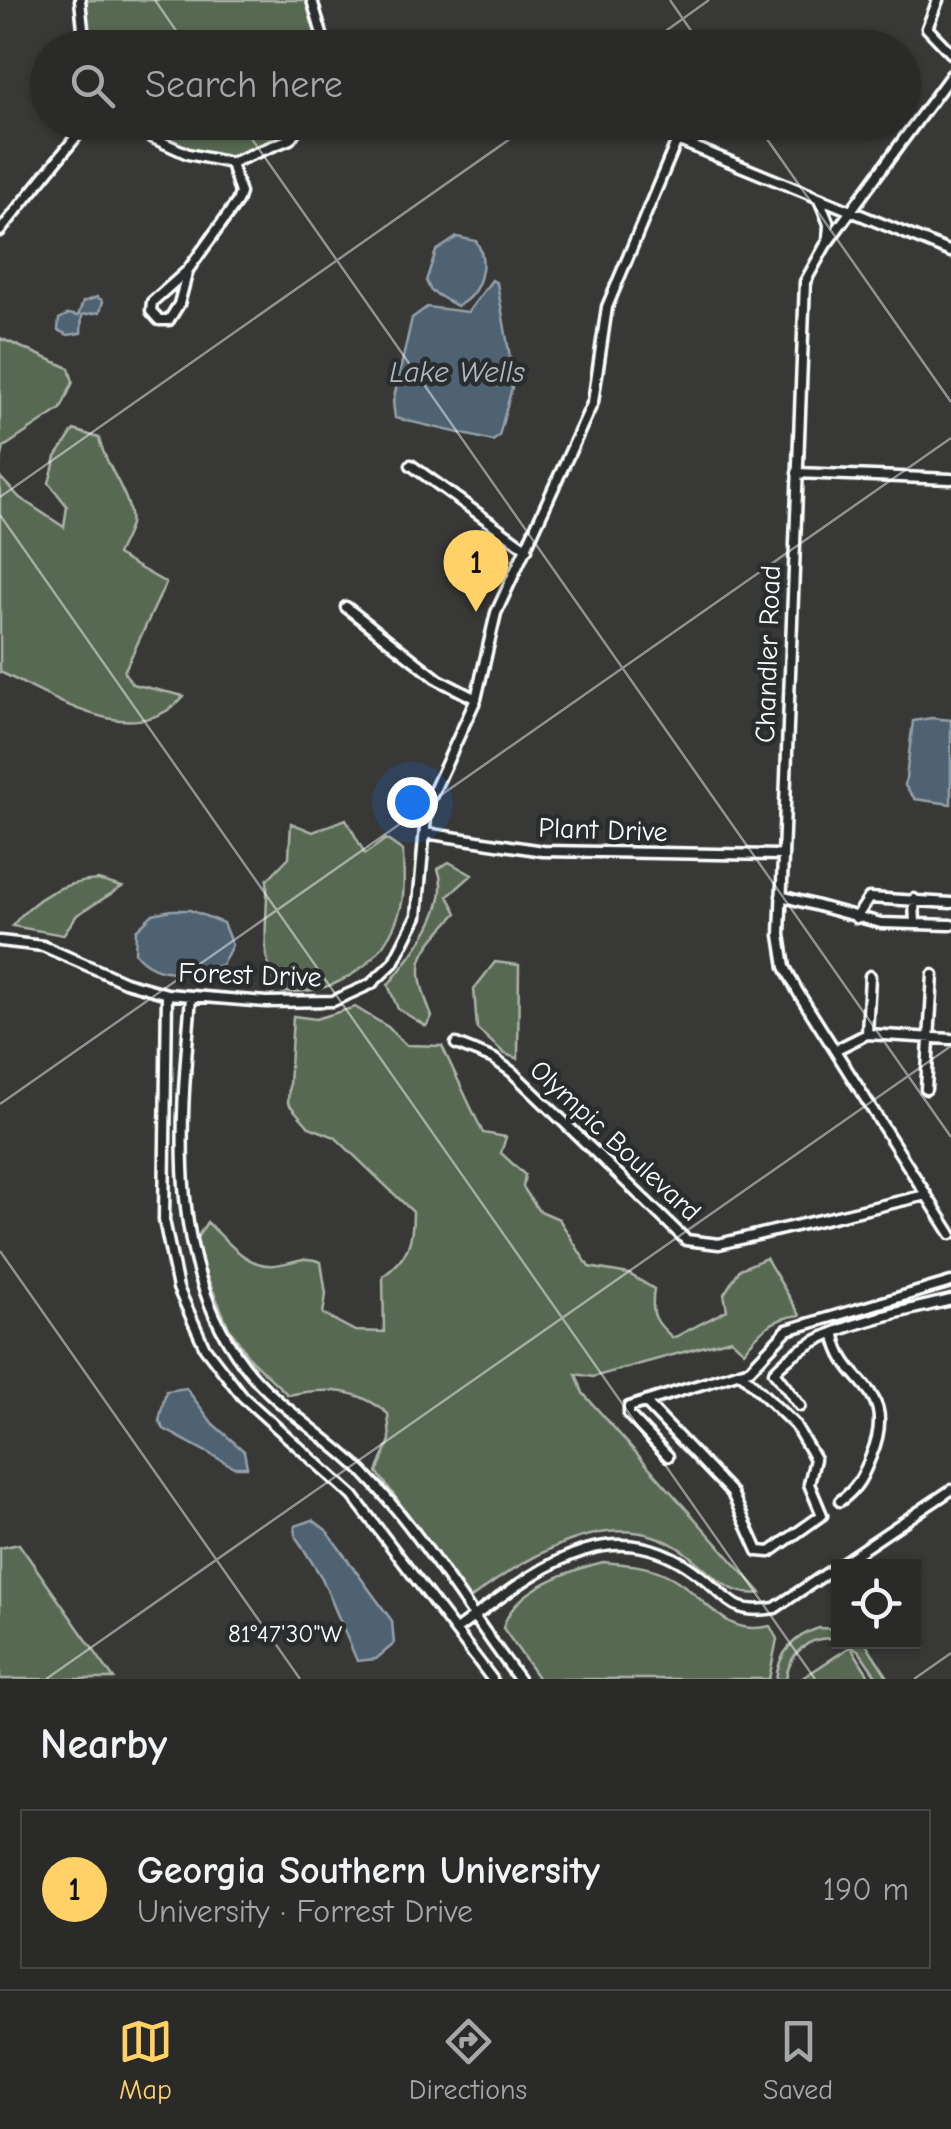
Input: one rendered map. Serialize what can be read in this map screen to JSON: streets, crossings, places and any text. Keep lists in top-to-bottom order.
{
  "streets": {
    "street": [
      "Chandler Road",
      "Plant Drive",
      "Forest Drive",
      "Olympic Boulevard"
    ]
  },
  "crossings": [
    ["Chandler Road", "Plant Drive"],
    ["Chandler Road", "Olympic Boulevard"],
    ["Plant Drive", "Forest Drive"]
  ],
  "water": ["Lake Wells"],
  "page": {
    "search": "Search here",
    "pins": "1",
    "heading": "Nearby",
    "list": [
      {
        "mark": "1",
        "name": "Georgia Southern University",
        "note": "University · Forrest Drive",
        "value": "190 m"
      }
    ],
    "nav": ["Map", "Directions", "Saved"]
  },
  "coordinates": ["81°47'30\"W"]
}
